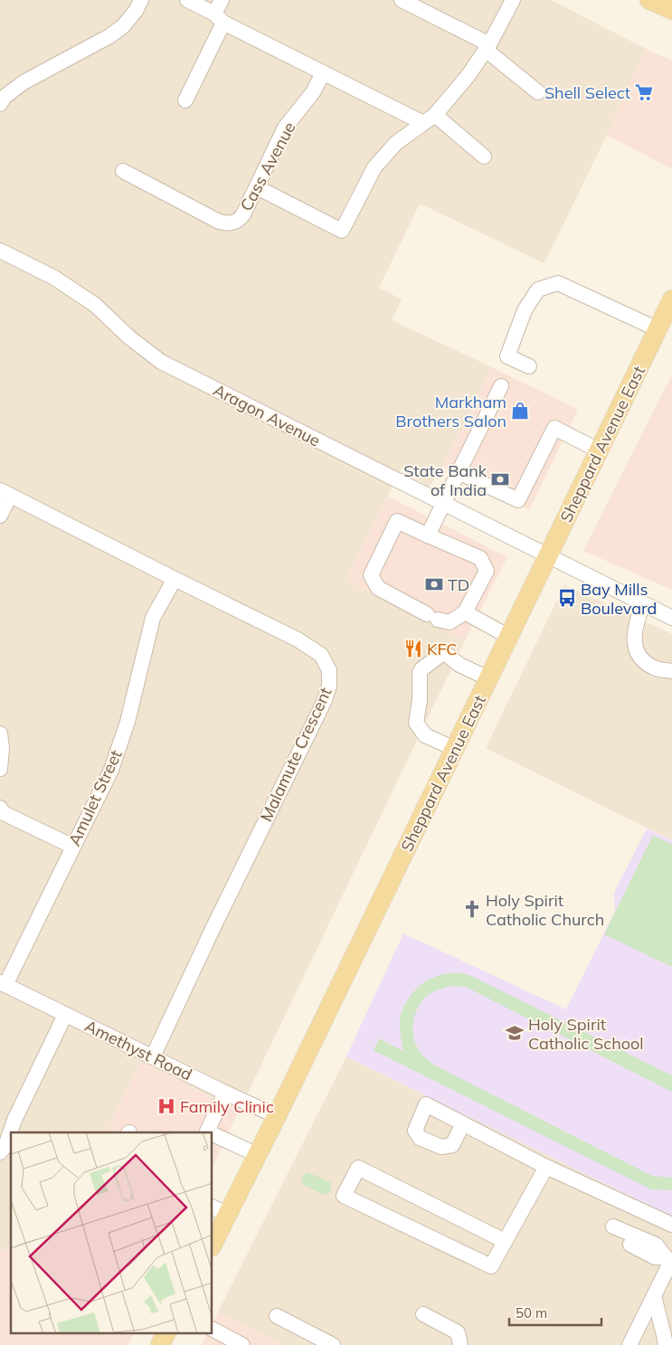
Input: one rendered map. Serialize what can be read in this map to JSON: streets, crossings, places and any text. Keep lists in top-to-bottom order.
{
  "streets": {
    "main road": ["Sheppard Avenue East"],
    "street": [
      "Cass Avenue",
      "Aragon Avenue",
      "Malamute Crescent",
      "Amulet Street",
      "Amethyst Road"
    ]
  },
  "crossings": [
    ["Aragon Avenue", "Sheppard Avenue East"],
    ["Sheppard Avenue East", "Amethyst Road"],
    ["Malamute Crescent", "Amulet Street"],
    ["Malamute Crescent", "Amethyst Road"],
    ["Amulet Street", "Amethyst Road"]
  ],
  "places": {
    "supermarket": ["Shell Select"],
    "shop": ["Markham Brothers Salon"],
    "bank": ["State Bank of India", "TD"],
    "bus stop": ["Bay Mills Boulevard"],
    "restaurant": ["KFC"],
    "church": ["Holy Spirit Catholic Church"],
    "school or university": ["Holy Spirit Catholic School"],
    "hospital": ["Family Clinic"]
  },
  "scale_bar": "50 m"
}
